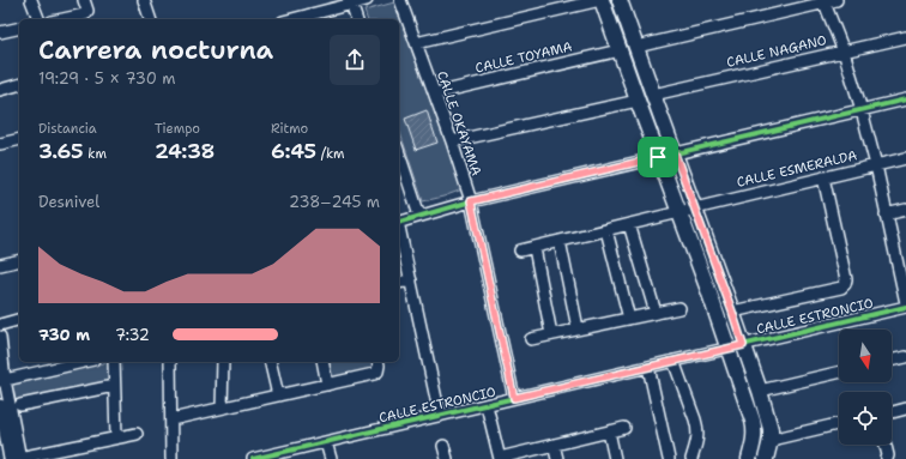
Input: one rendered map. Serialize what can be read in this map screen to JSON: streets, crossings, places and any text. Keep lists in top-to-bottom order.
{
  "streets": {
    "street": [
      "CALLE NAGANO",
      "CALLE TOYAMA",
      "CALLE OKAYAMA",
      "CALLE ESMERALDA",
      "CALLE ESTRONCIO"
    ]
  },
  "crossings": [
    ["CALLE TOYAMA", "CALLE OKAYAMA"],
    ["CALLE OKAYAMA", "CALLE ESTRONCIO"]
  ],
  "north": "bottom",
  "page": {
    "heading": ["Carrera nocturna", "19:29 · 5 × 730 m"],
    "stats": [
      ["Distancia", "3.65 km"],
      ["Tiempo", "24:38"],
      ["Ritmo", "6:45 /km"]
    ],
    "chart": ["Desnivel", "238–245 m"],
    "list": [
      {
        "name": "730 m",
        "note": "7:32"
      }
    ]
  }
}
